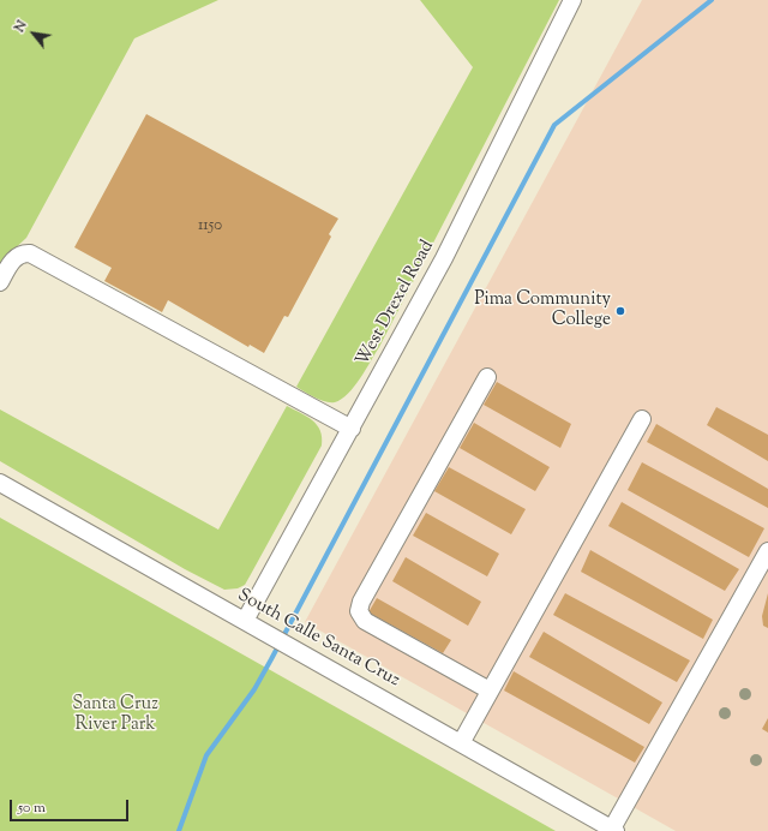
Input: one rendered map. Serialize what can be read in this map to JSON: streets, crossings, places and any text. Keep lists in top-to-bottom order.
{
  "streets": {
    "street": ["West Drexel Road", "South Calle Santa Cruz"]
  },
  "crossings": [
    ["West Drexel Road", "South Calle Santa Cruz"]
  ],
  "parks": ["Santa Cruz River Park"],
  "places": ["Pima Community College"],
  "house_numbers": ["1150"],
  "scale_bar": "50 m",
  "north": "top left"
}
